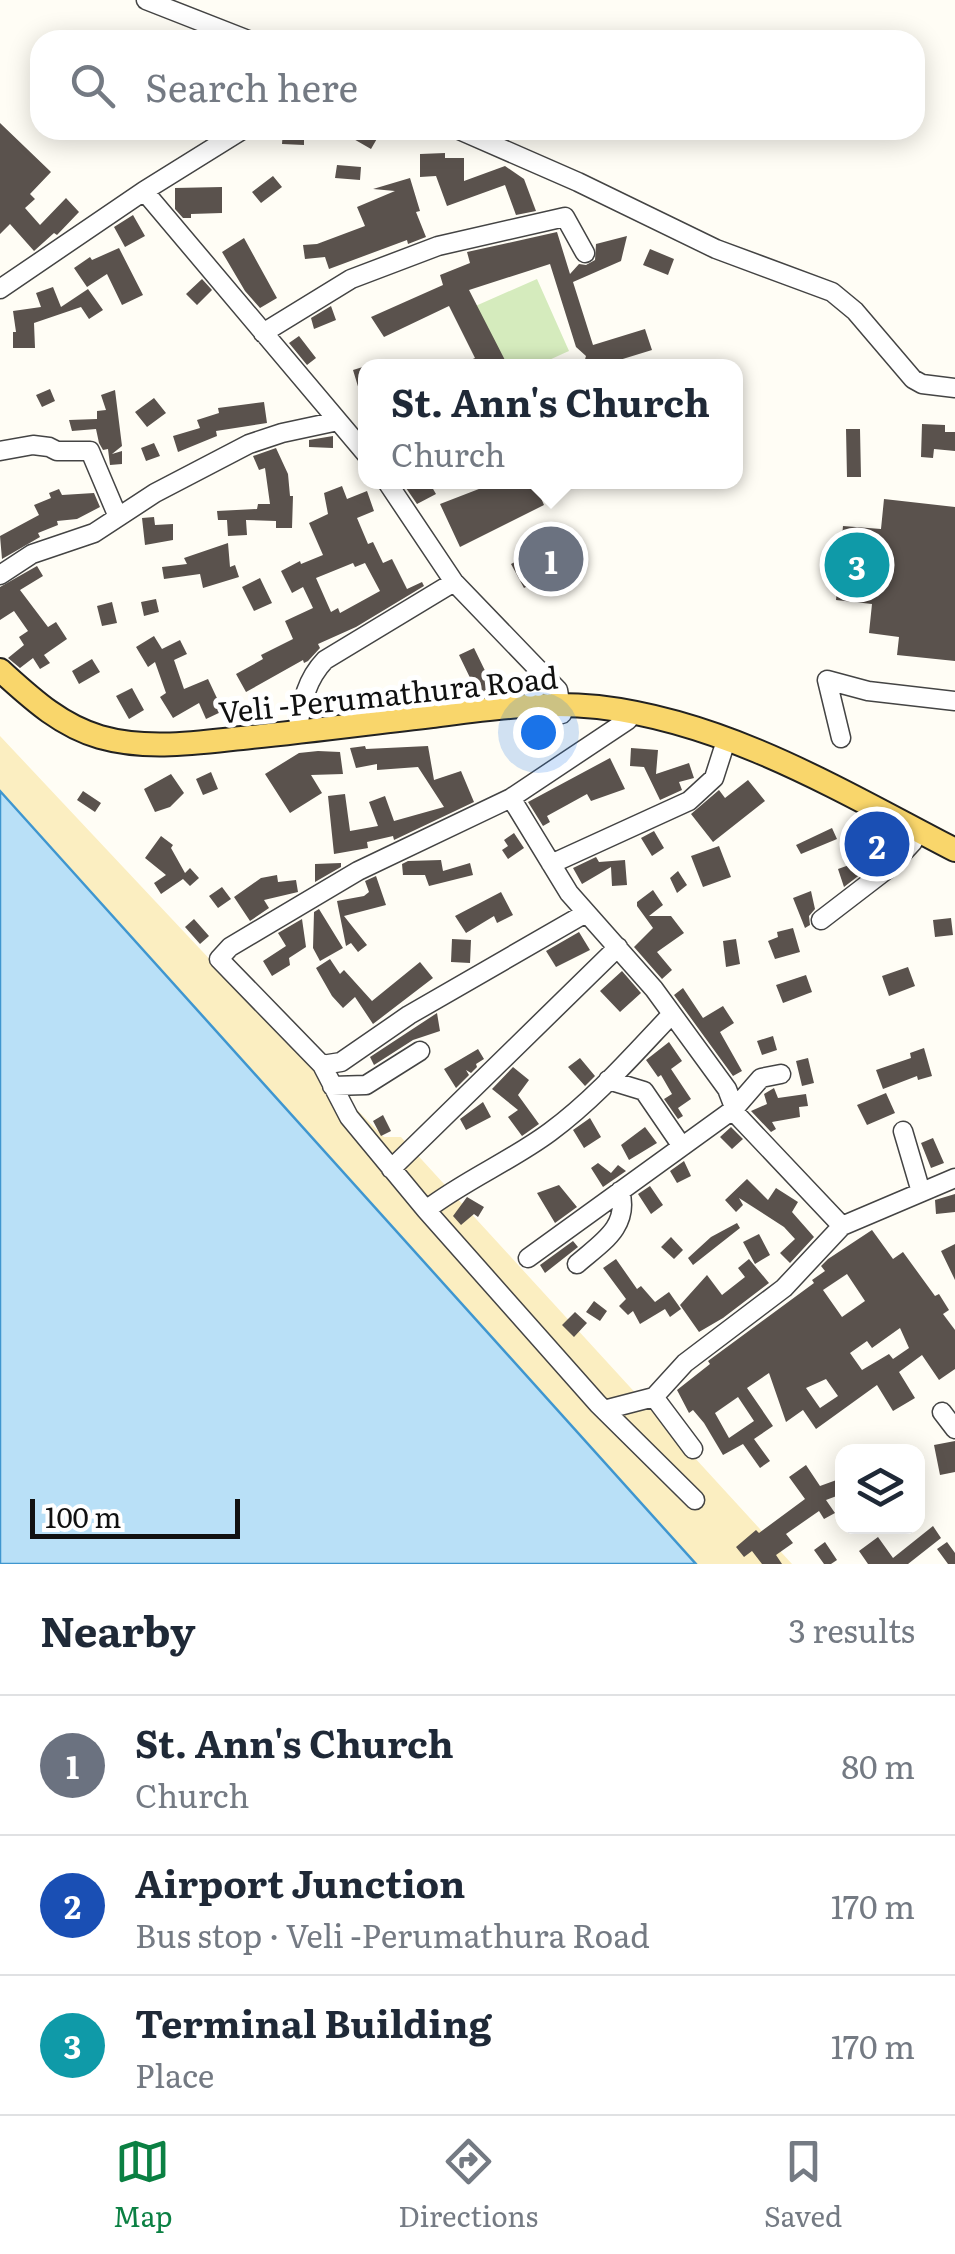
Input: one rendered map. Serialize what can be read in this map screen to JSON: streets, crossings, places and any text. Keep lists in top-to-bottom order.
{
  "streets": {
    "main road": ["Veli -Perumathura Road"]
  },
  "scale_bar": "100 m",
  "page": {
    "search": "Search here",
    "popup": ["St. Ann's Church", "Church"],
    "pins": ["1", "3", "2"],
    "scale": "100 m",
    "heading": ["Nearby", "3 results"],
    "list": [
      {
        "mark": "1",
        "name": "St. Ann's Church",
        "note": "Church",
        "value": "80 m"
      },
      {
        "mark": "2",
        "name": "Airport Junction",
        "note": "Bus stop · Veli -Perumathura Road",
        "value": "170 m"
      },
      {
        "mark": "3",
        "name": "Terminal Building",
        "note": "Place",
        "value": "170 m"
      }
    ],
    "nav": ["Map", "Directions", "Saved"]
  }
}
